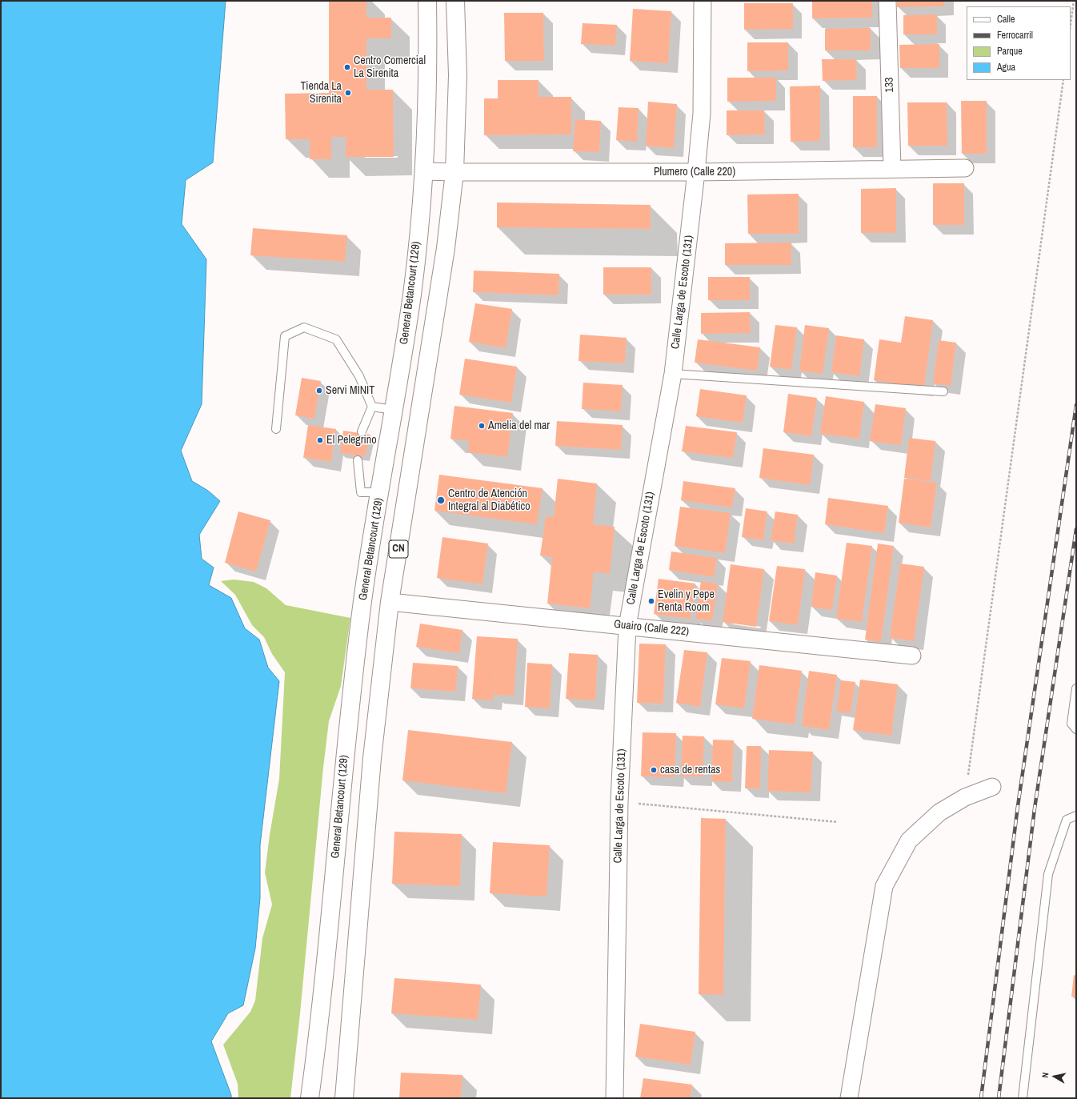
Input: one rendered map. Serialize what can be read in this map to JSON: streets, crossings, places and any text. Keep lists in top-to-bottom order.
{
  "streets": {
    "highway": ["General Betancourt (129)", "CN"],
    "street": [
      "133",
      "Plumero (Calle 220)",
      "Calle Larga de Escoto (131)",
      "Guairo (Calle 222)"
    ]
  },
  "crossings": [
    ["133", "Plumero (Calle 220)"],
    ["Plumero (Calle 220)", "Calle Larga de Escoto (131)"],
    ["Plumero (Calle 220)", "General Betancourt (129)"],
    ["Plumero (Calle 220)", "CN"],
    ["Calle Larga de Escoto (131)", "Guairo (Calle 222)"],
    ["CN", "Guairo (Calle 222)"]
  ],
  "places": [
    "Centro Comercial La Sirenita",
    "Tienda La Sirenita",
    "Servi MINIT",
    "Amelia del mar",
    "El Pelegrino",
    "Centro de Atención Integral al Diabético",
    "Evelin y Pepe Renta Room",
    "casa de rentas"
  ],
  "legend": [
    "Calle",
    "Ferrocarril",
    "Parque",
    "Agua"
  ],
  "north": "left"
}
